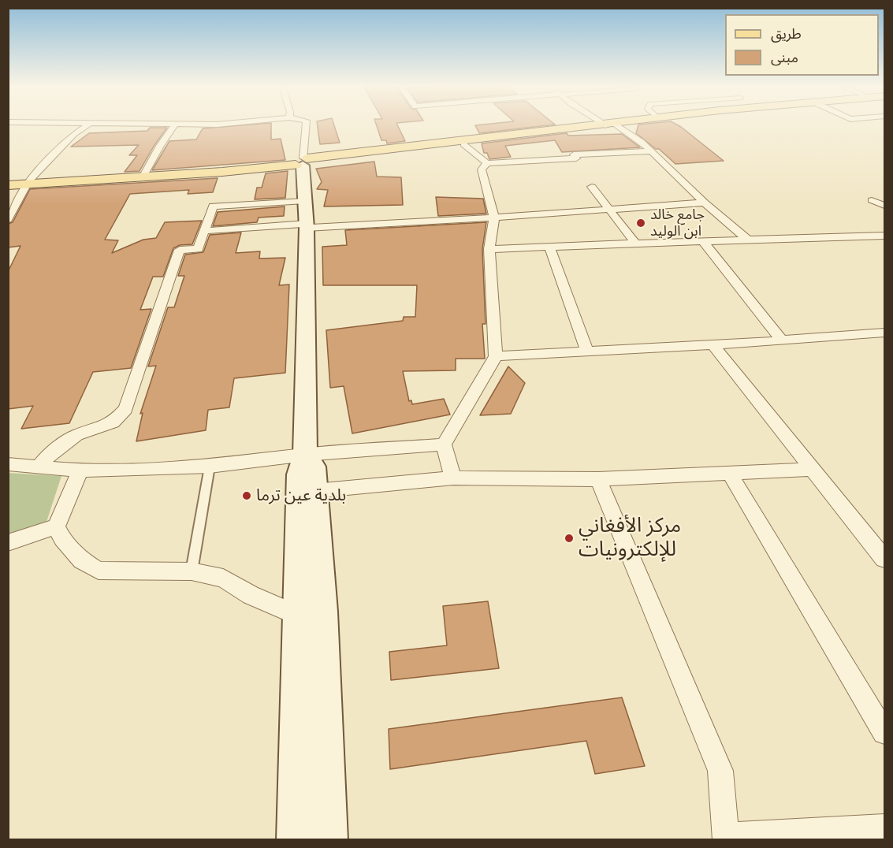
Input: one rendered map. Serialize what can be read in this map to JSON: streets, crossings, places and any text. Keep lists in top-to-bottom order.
{
  "places": ["جامع خالد ابن الوليد", "بلدية عين ترما", "مركز الأفغاني للإلكترونيات"],
  "legend": ["طريق", "مبنى"]
}
